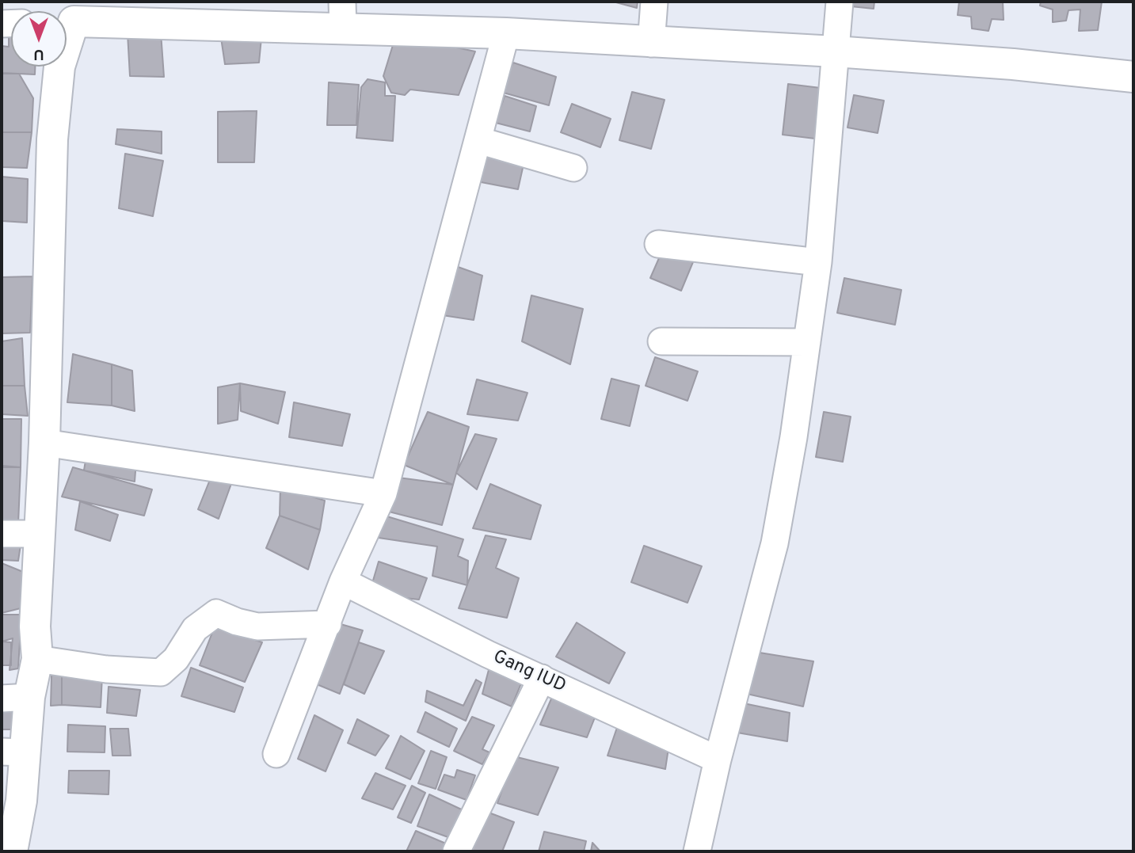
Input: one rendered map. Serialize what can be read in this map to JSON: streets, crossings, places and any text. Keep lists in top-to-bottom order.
{
  "streets": {
    "street": ["Gang IUD"]
  },
  "north": "bottom"
}
